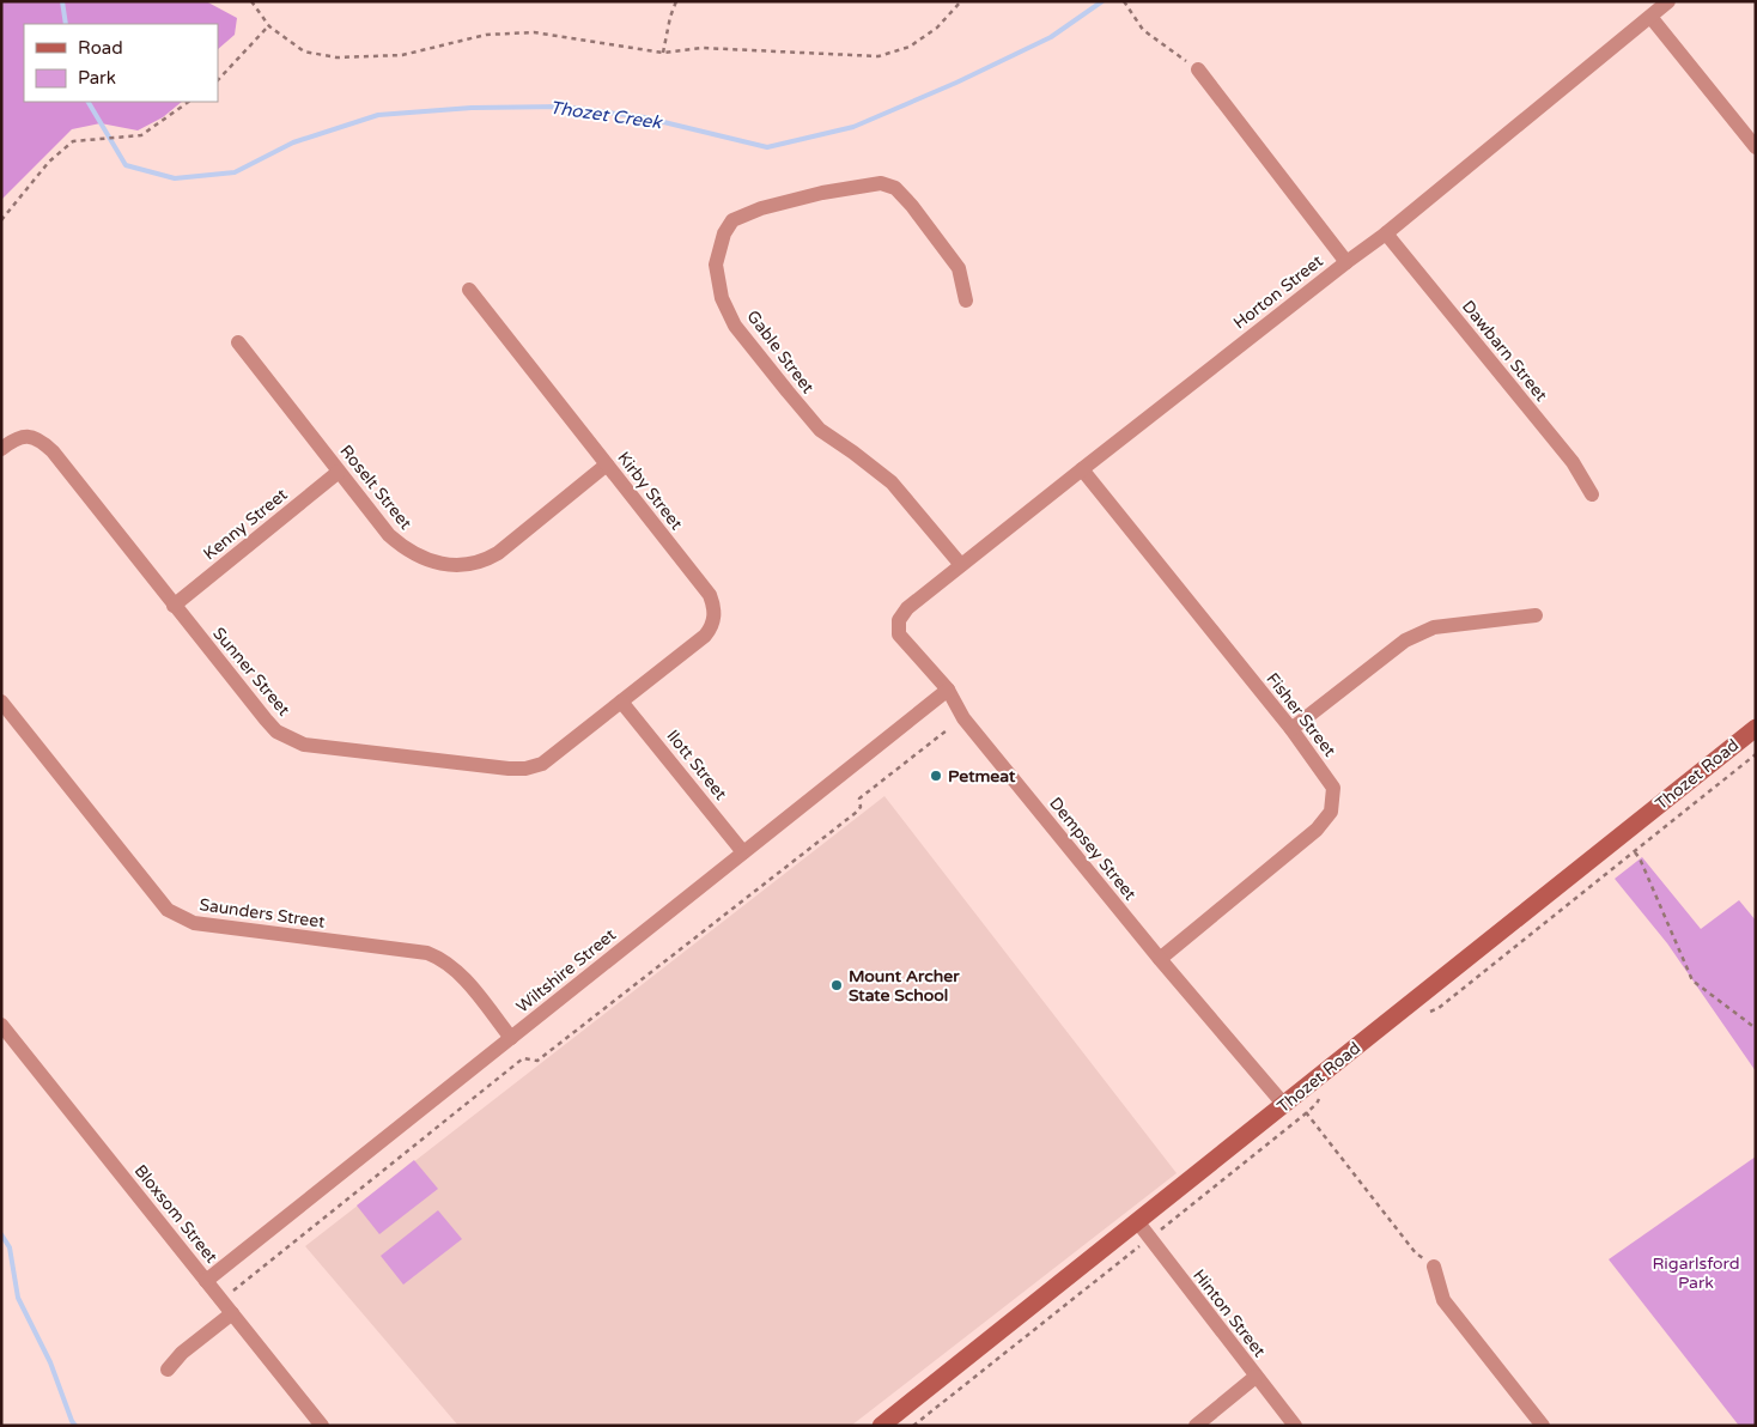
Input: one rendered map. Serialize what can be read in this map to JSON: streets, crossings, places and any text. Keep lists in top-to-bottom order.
{
  "streets": {
    "street": [
      "Horton Street",
      "Dawbarn Street",
      "Gable Street",
      "Roselt Street",
      "Kirby Street",
      "Kenny Street",
      "Sunner Street",
      "Fisher Street",
      "Ilott Street",
      "Thozet Road",
      "Dempsey Street",
      "Saunders Street",
      "Wiltshire Street",
      "Bloxsom Street",
      "Hinton Street"
    ]
  },
  "crossings": [
    ["Horton Street", "Dawbarn Street"],
    ["Horton Street", "Gable Street"],
    ["Horton Street", "Fisher Street"],
    ["Horton Street", "Dempsey Street"],
    ["Roselt Street", "Kirby Street"],
    ["Roselt Street", "Kenny Street"],
    ["Kirby Street", "Sunner Street"],
    ["Kirby Street", "Ilott Street"],
    ["Kenny Street", "Sunner Street"],
    ["Sunner Street", "Ilott Street"],
    ["Fisher Street", "Dempsey Street"],
    ["Ilott Street", "Wiltshire Street"],
    ["Thozet Road", "Dempsey Street"],
    ["Thozet Road", "Hinton Street"],
    ["Dempsey Street", "Wiltshire Street"],
    ["Saunders Street", "Wiltshire Street"],
    ["Wiltshire Street", "Bloxsom Street"]
  ],
  "water": ["Thozet Creek"],
  "parks": ["Rigarlsford Park"],
  "places": ["Petmeat", "Mount Archer State School"],
  "legend": ["Road", "Park"]
}
